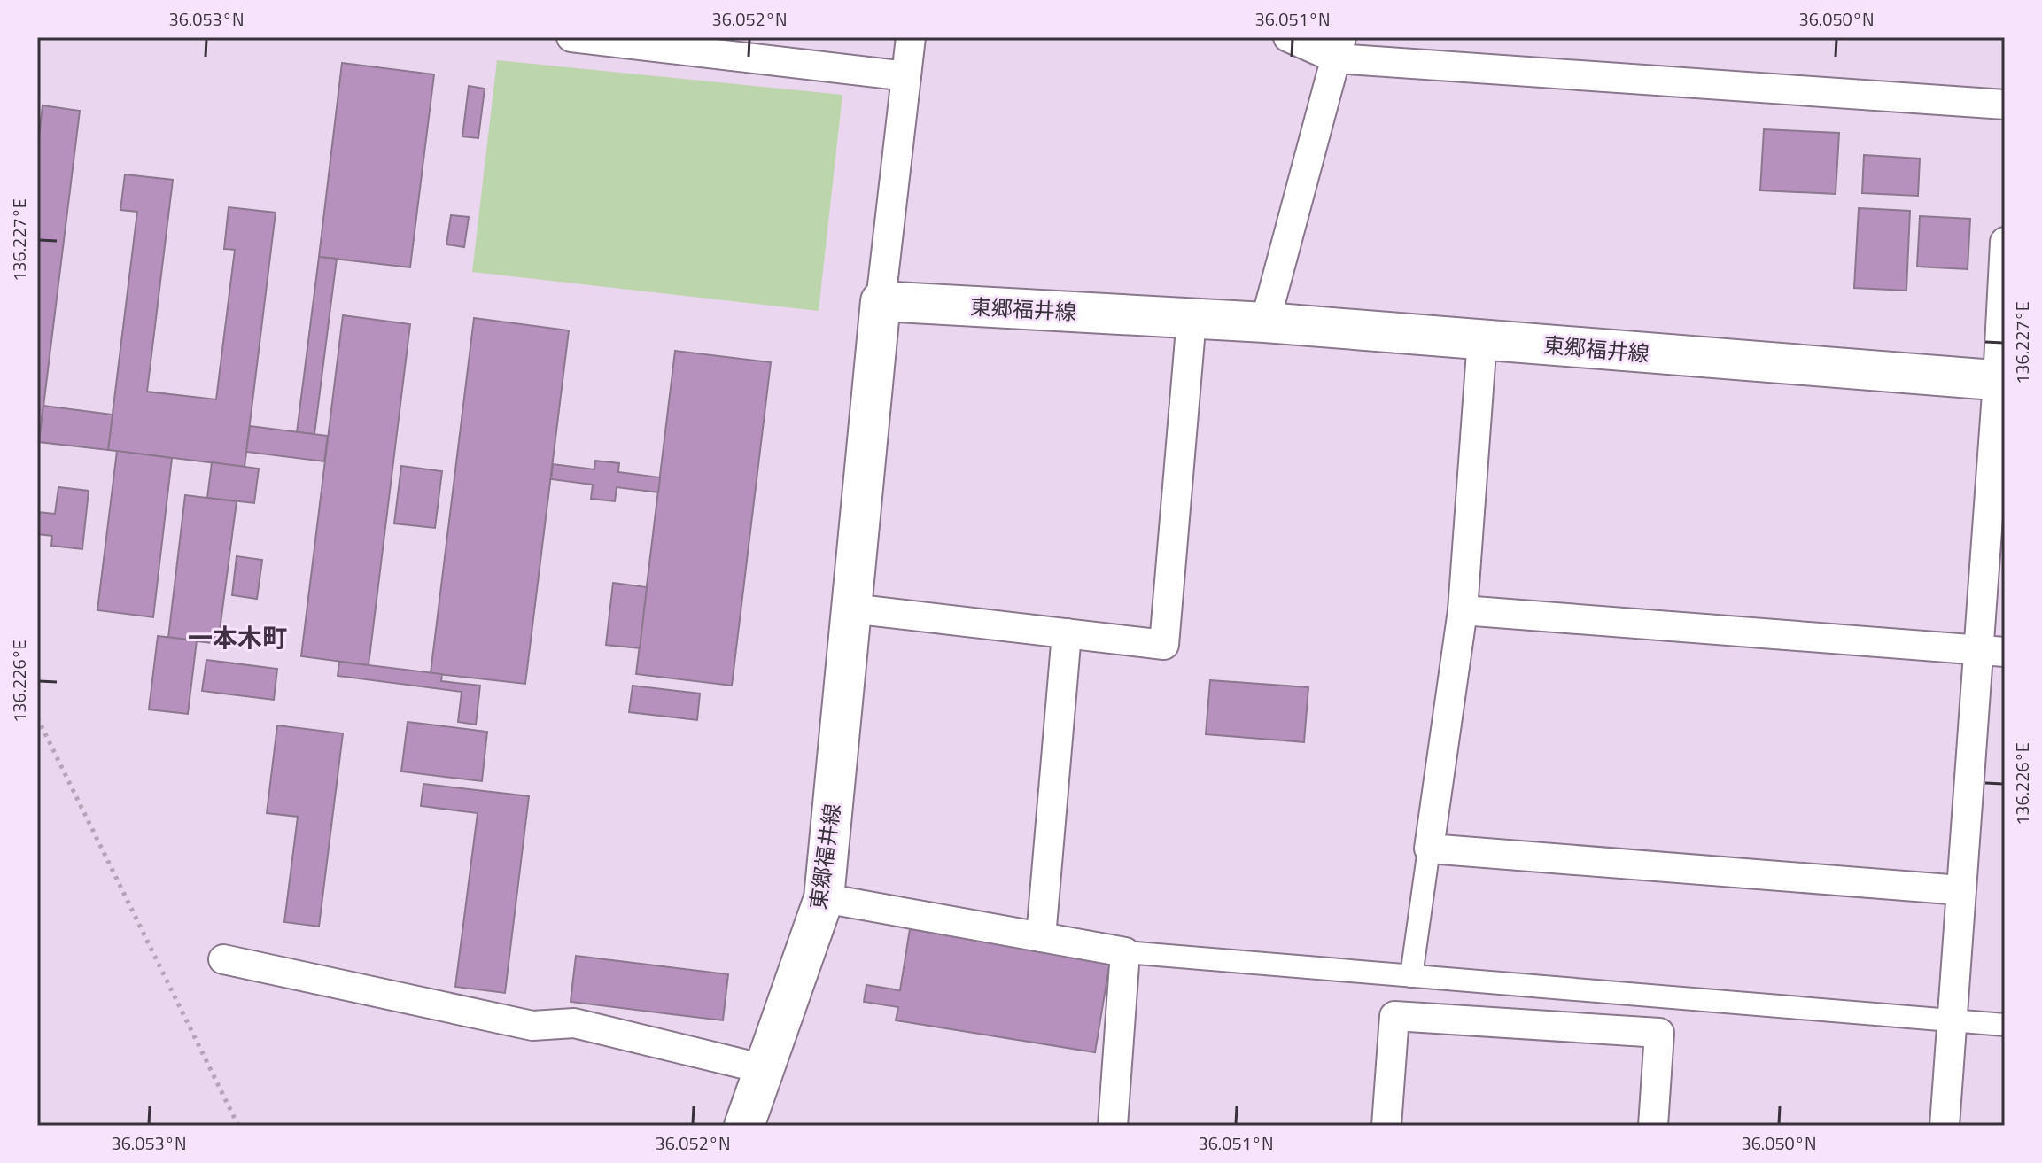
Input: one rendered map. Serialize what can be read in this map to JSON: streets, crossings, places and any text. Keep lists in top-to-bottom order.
{
  "streets": {
    "main road": ["東郷福井線"]
  },
  "districts": ["一本木町"],
  "coordinates": [
    "36.053°N",
    "36.052°N",
    "36.051°N",
    "36.050°N",
    "136.227°E",
    "136.226°E"
  ]
}
